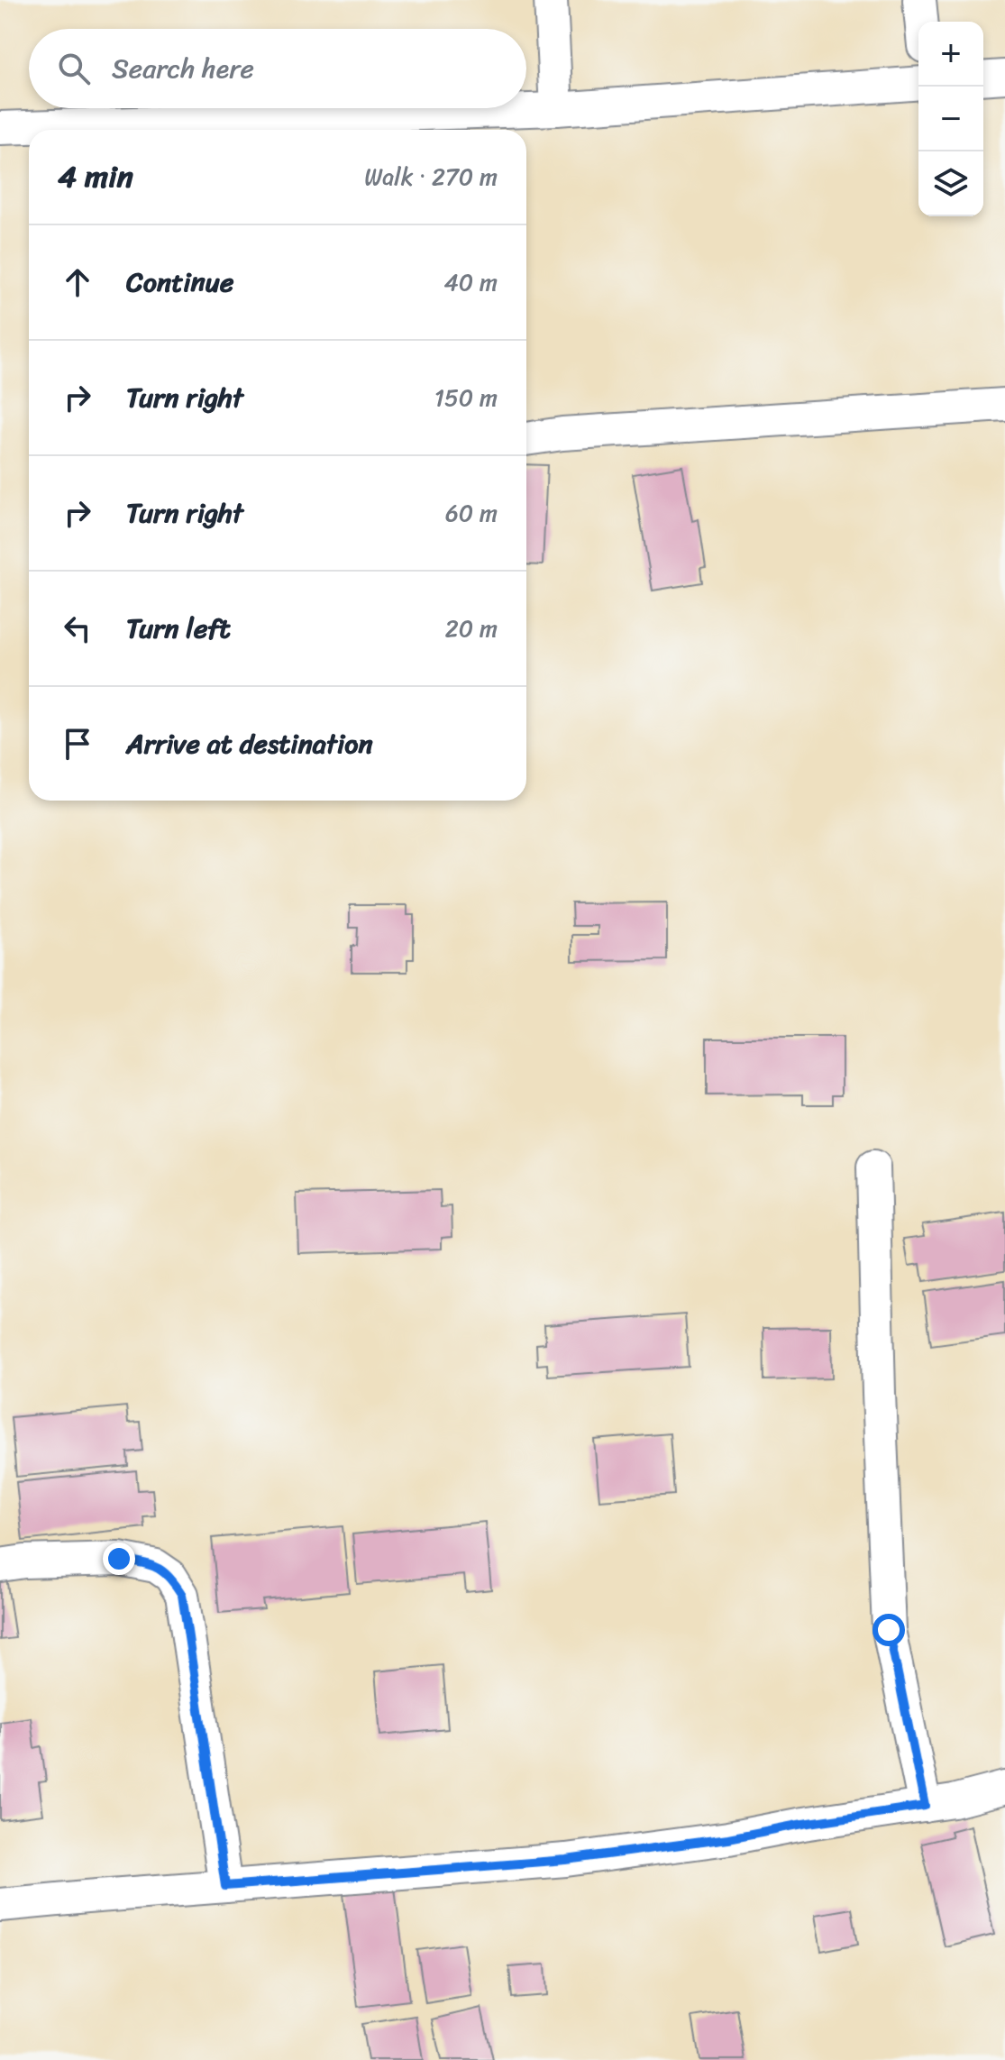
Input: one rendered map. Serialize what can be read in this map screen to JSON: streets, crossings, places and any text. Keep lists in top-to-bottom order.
{
  "page": {
    "map_buttons": ["+", "−"],
    "search": "Search here",
    "heading": ["4 min", "Walk · 270 m"],
    "list": [
      ["Continue", "40 m"],
      ["Turn right", "150 m"],
      ["Turn right", "60 m"],
      ["Turn left", "20 m"],
      "Arrive at destination"
    ]
  }
}
